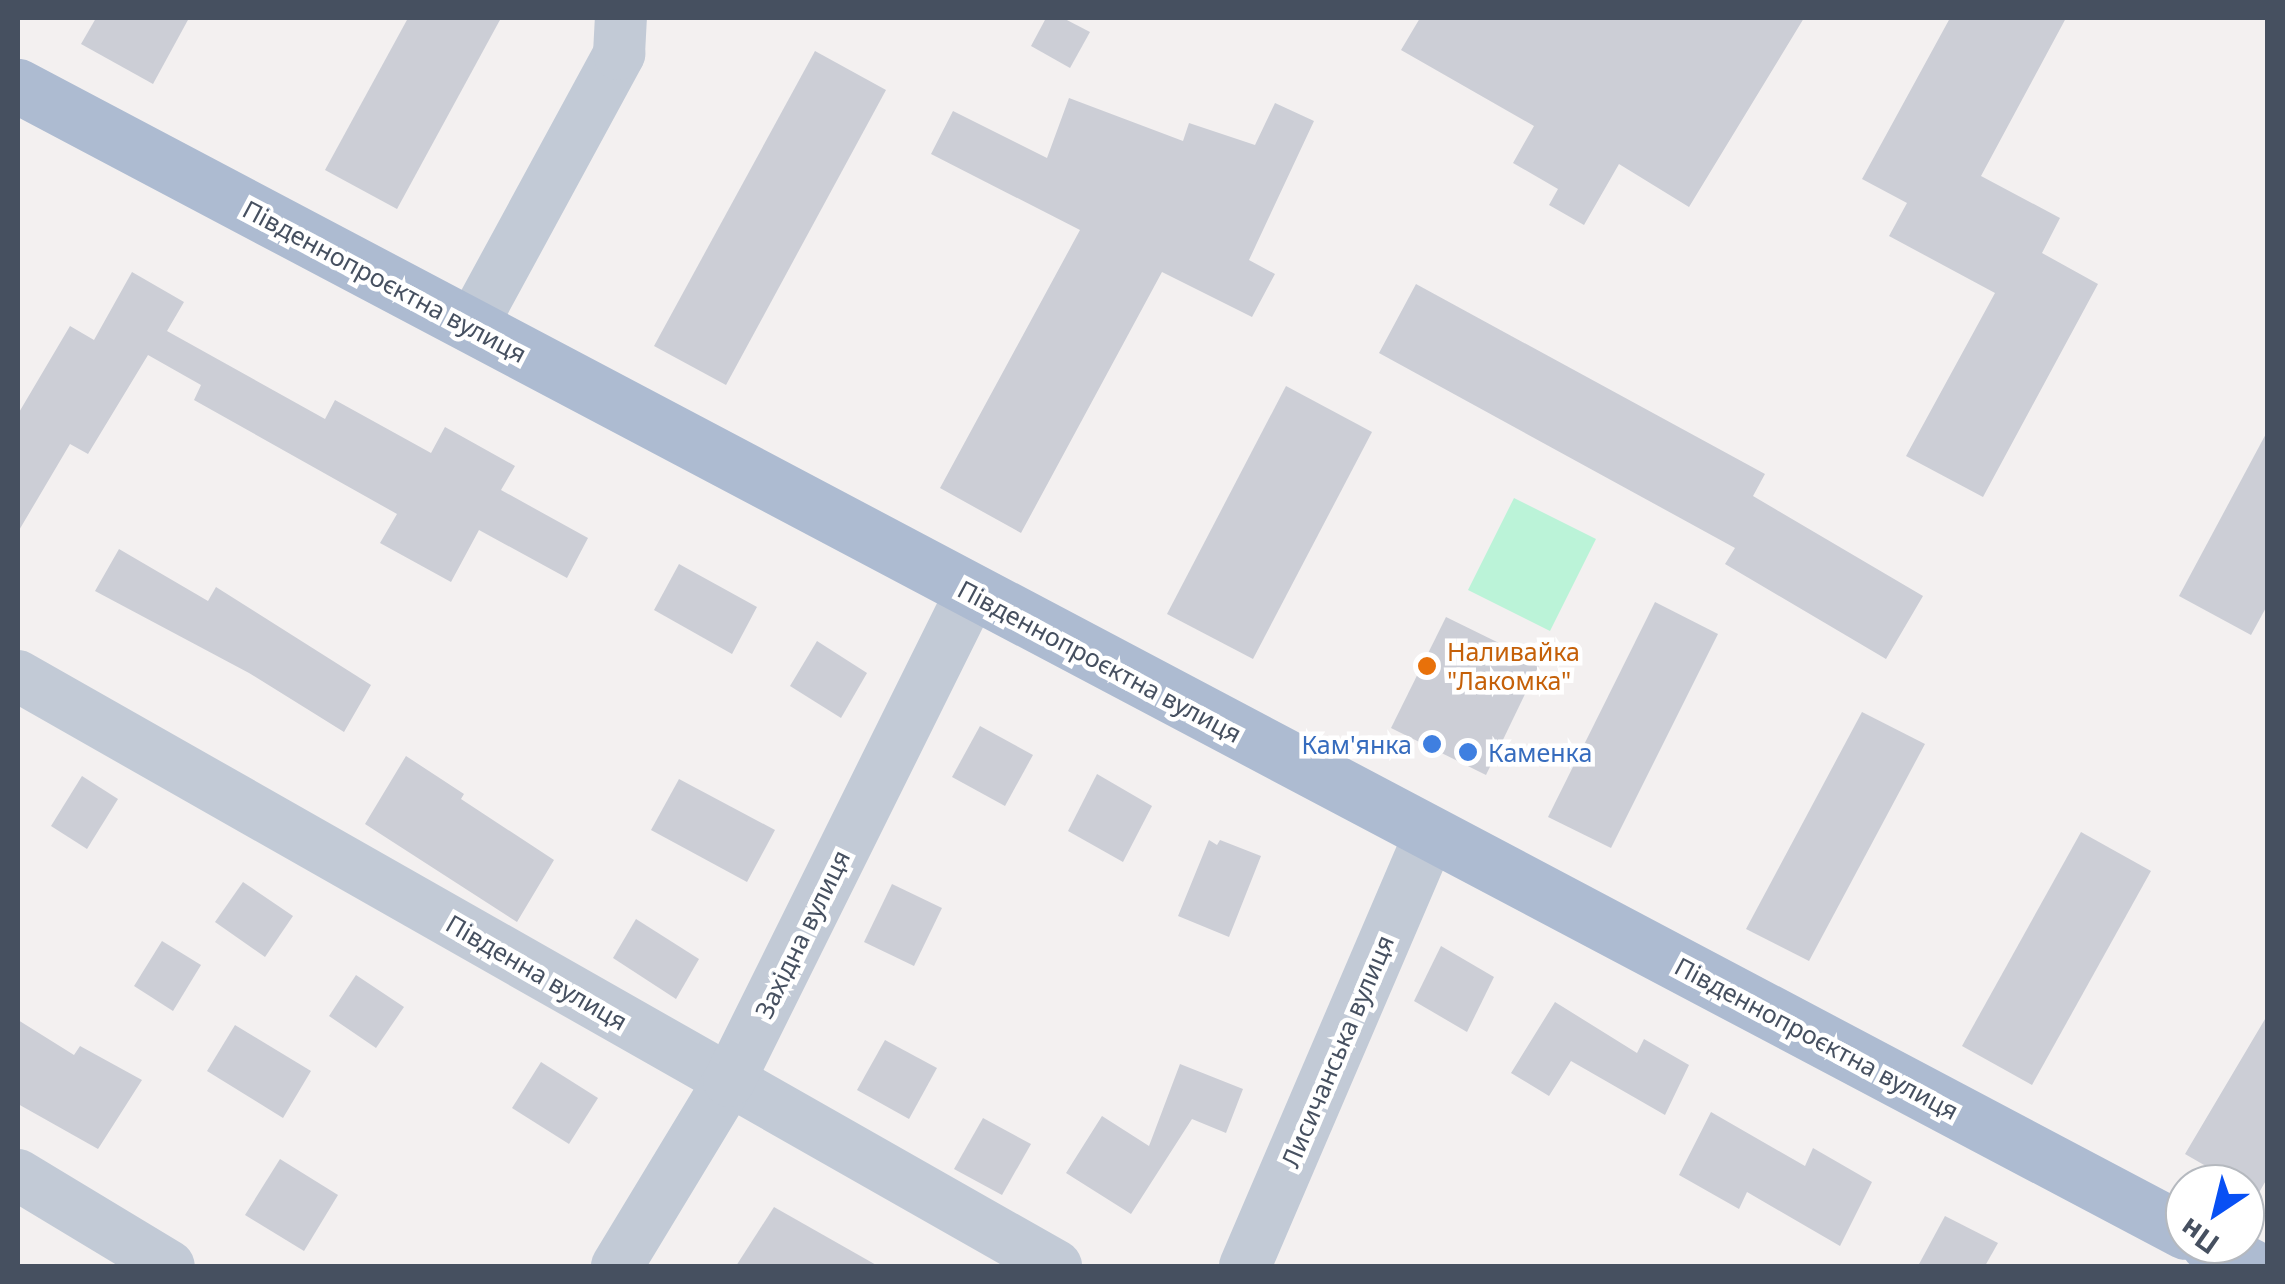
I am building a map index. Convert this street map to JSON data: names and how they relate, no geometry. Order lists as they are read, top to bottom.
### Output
{
  "streets": {
    "main road": ["Південнопроєктна вулиця"],
    "street": ["Західна вулиця", "Південна вулиця", "Лисичанська вулиця"]
  },
  "crossings": [
    ["Південнопроєктна вулиця", "Західна вулиця"],
    ["Південнопроєктна вулиця", "Лисичанська вулиця"],
    ["Західна вулиця", "Південна вулиця"]
  ],
  "places": ["Наливайка \"Лакомка\"", "Кам'янка", "Каменка"],
  "north": "bottom left"
}
